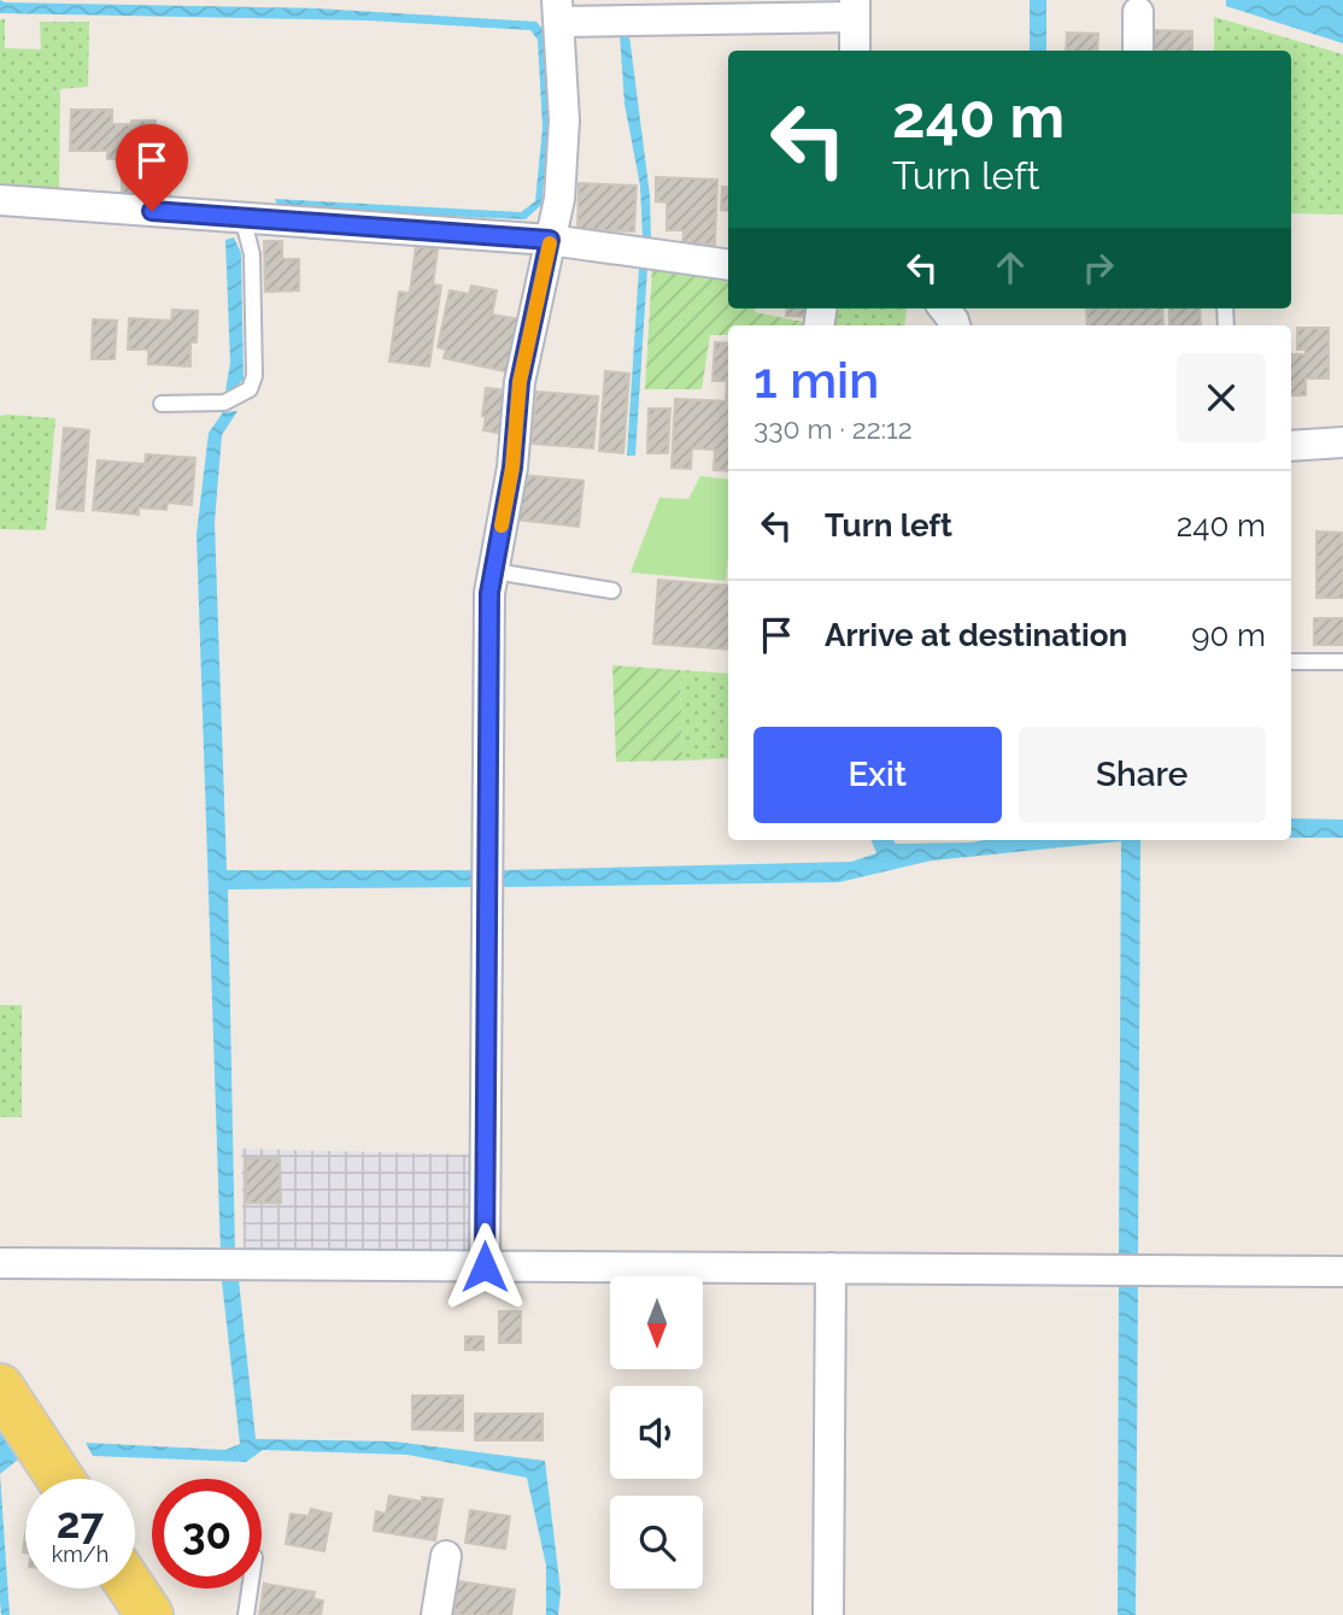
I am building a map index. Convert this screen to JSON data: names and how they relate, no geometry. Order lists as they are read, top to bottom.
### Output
{
  "north": "bottom",
  "page": {
    "turn": ["240 m", "Turn left"],
    "heading": ["1 min", "330 m · 22:12"],
    "list": [
      {
        "name": "Turn left",
        "value": "240 m"
      },
      {
        "name": "Arrive at destination",
        "value": "90 m"
      }
    ],
    "buttons": ["Exit", "Share"],
    "speed": "27 km/h",
    "limit": "30"
  }
}
